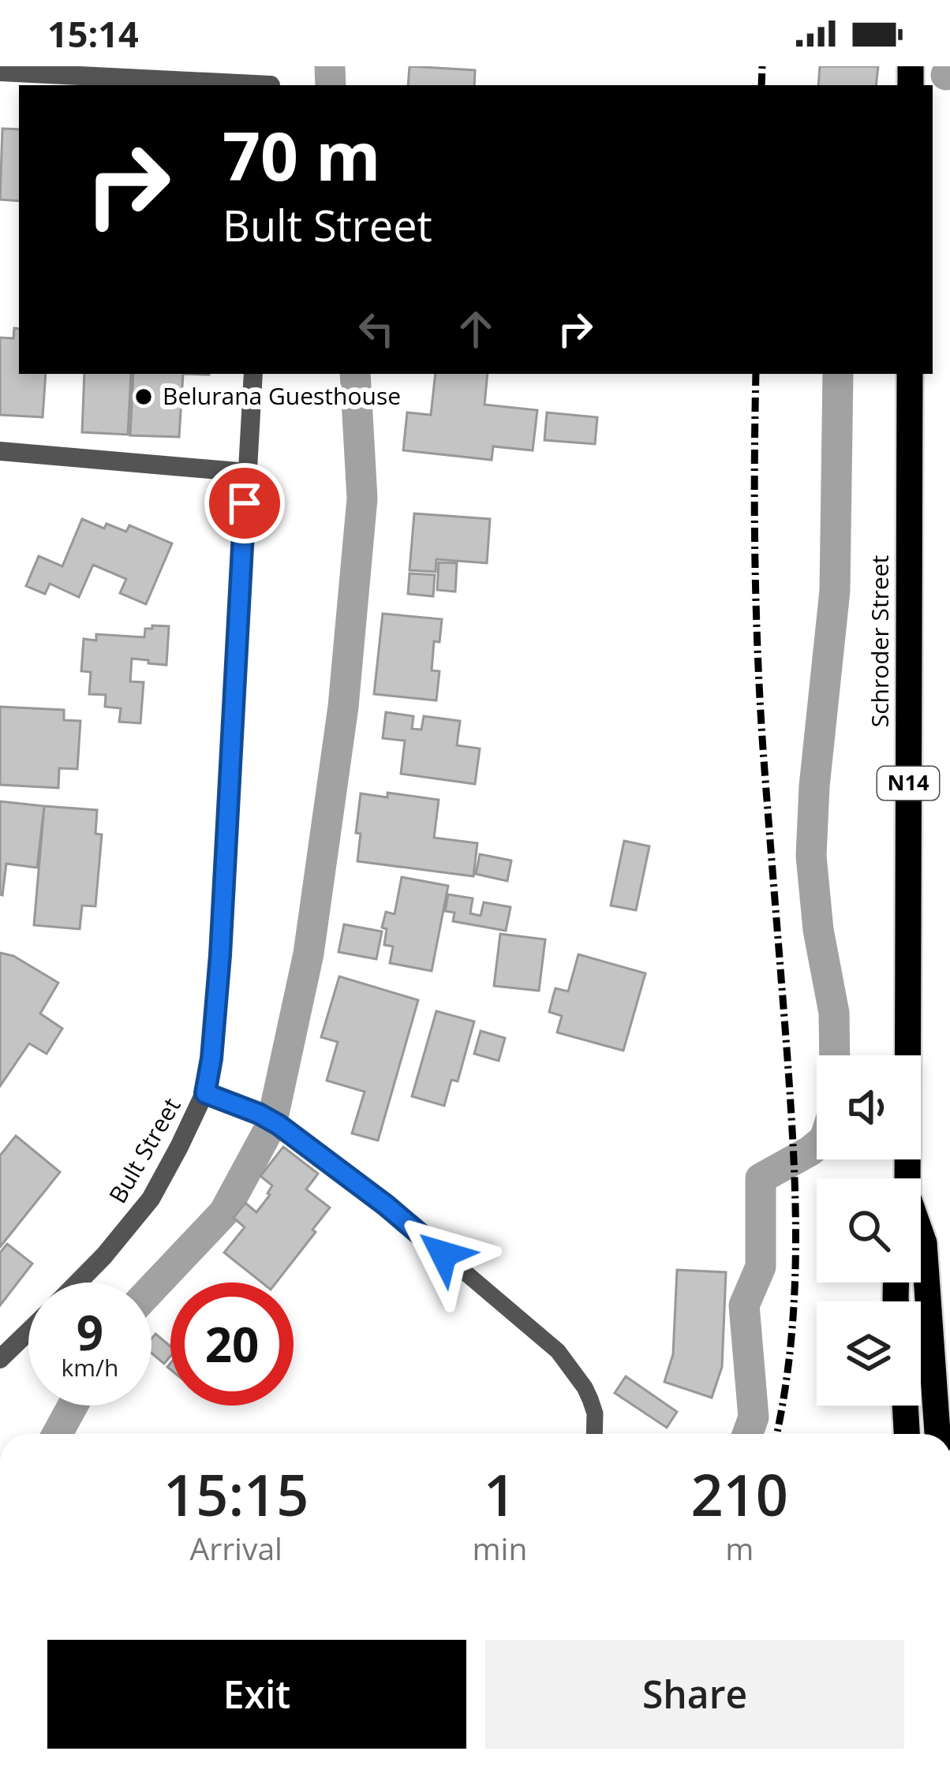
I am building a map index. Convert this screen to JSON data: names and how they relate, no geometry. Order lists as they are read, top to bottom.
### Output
{
  "streets": {
    "highway": ["Schroder Street", "N14"],
    "street": ["Bult Street"]
  },
  "places": ["Belurana Guesthouse"],
  "page": {
    "status": "15:14",
    "turn": ["70 m", "Bult Street"],
    "speed": "9 km/h",
    "limit": "20",
    "eta": [
      "15:15",
      "Arrival",
      "1",
      "min",
      "210",
      "m"
    ],
    "buttons": ["Exit", "Share"]
  }
}
